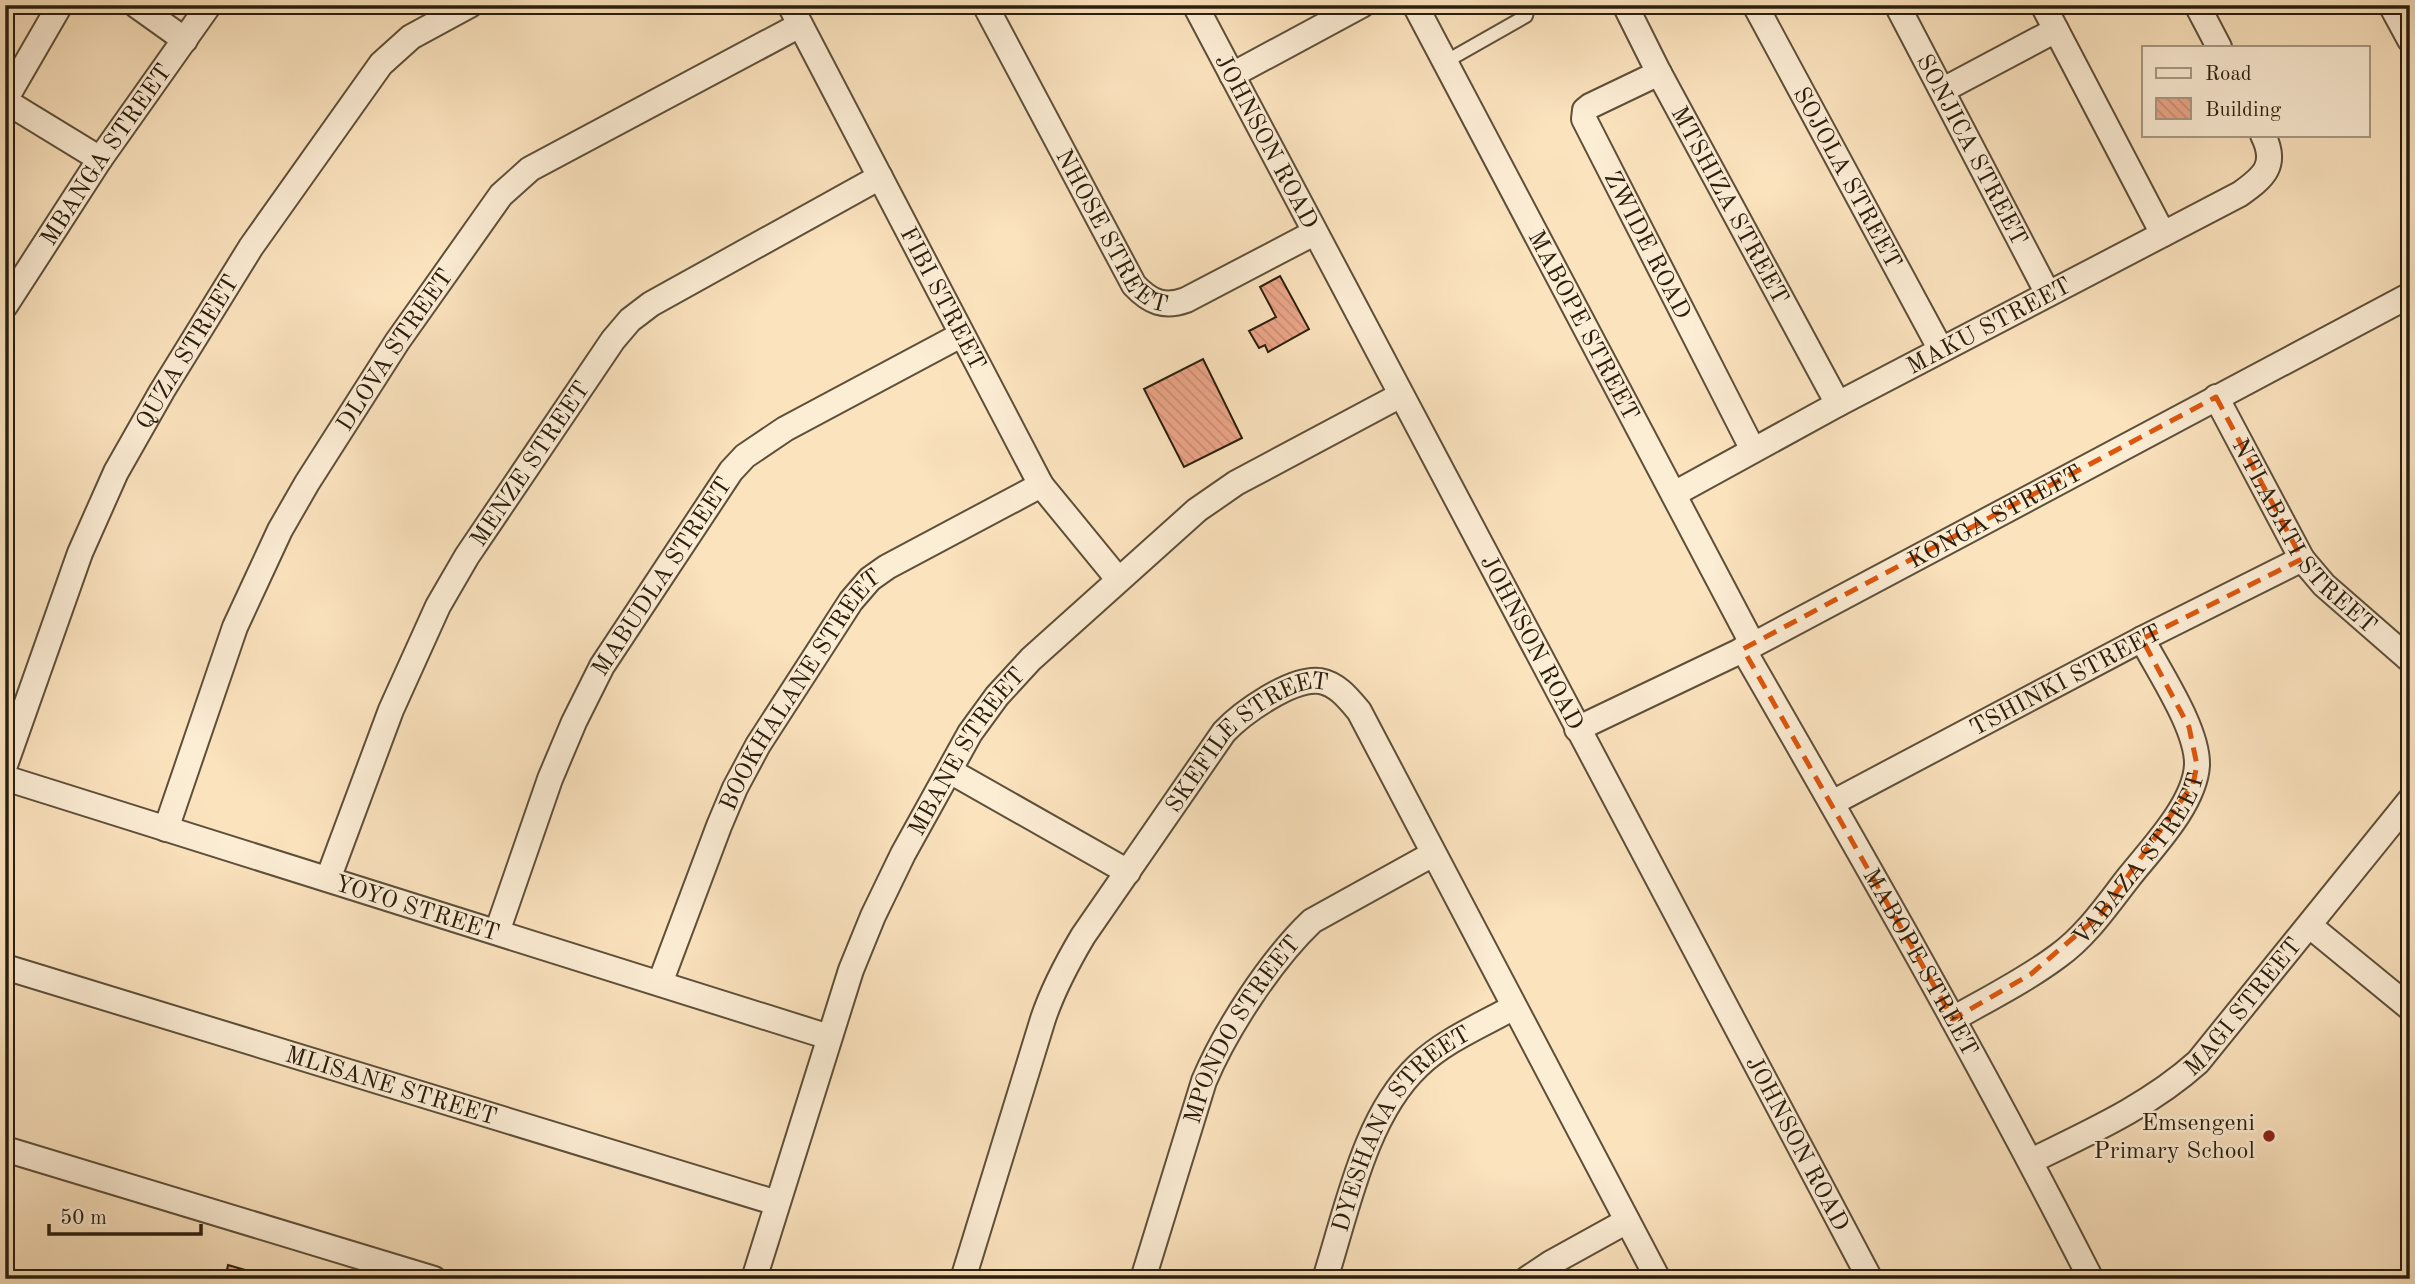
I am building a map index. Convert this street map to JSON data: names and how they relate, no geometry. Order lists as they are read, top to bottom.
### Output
{
  "streets": {
    "street": [
      "JOHNSON ROAD",
      "SONJICA STREET",
      "MBANGA STREET",
      "SOJOLA STREET",
      "MTSHIZA STREET",
      "NHOSE STREET",
      "ZWIDE ROAD",
      "FIBI STREET",
      "MABOPE STREET",
      "MAKU STREET",
      "DLOVA STREET",
      "QUZA STREET",
      "MENZE STREET",
      "KONGA STREET",
      "NTLABATI STREET",
      "MABUDLA STREET",
      "TSHINKI STREET",
      "BOOKHALANE STREET",
      "MBANE STREET",
      "SKEFILE STREET",
      "VABAZA STREET",
      "YOYO STREET",
      "MAGI STREET",
      "MPONDO STREET",
      "MLISANE STREET",
      "DYESHANA STREET"
    ]
  },
  "crossings": [
    ["JOHNSON ROAD", "NHOSE STREET"],
    ["JOHNSON ROAD", "KONGA STREET"],
    ["JOHNSON ROAD", "MBANE STREET"],
    ["SONJICA STREET", "MAKU STREET"],
    ["SOJOLA STREET", "MAKU STREET"],
    ["MTSHIZA STREET", "ZWIDE ROAD"],
    ["MTSHIZA STREET", "MAKU STREET"],
    ["ZWIDE ROAD", "MAKU STREET"],
    ["FIBI STREET", "DLOVA STREET"],
    ["FIBI STREET", "MENZE STREET"],
    ["FIBI STREET", "MABUDLA STREET"],
    ["FIBI STREET", "BOOKHALANE STREET"],
    ["FIBI STREET", "MBANE STREET"],
    ["MABOPE STREET", "MAKU STREET"],
    ["MABOPE STREET", "KONGA STREET"],
    ["MABOPE STREET", "TSHINKI STREET"],
    ["MABOPE STREET", "VABAZA STREET"],
    ["MABOPE STREET", "MAGI STREET"],
    ["DLOVA STREET", "YOYO STREET"],
    ["MENZE STREET", "YOYO STREET"],
    ["KONGA STREET", "NTLABATI STREET"],
    ["NTLABATI STREET", "TSHINKI STREET"],
    ["MABUDLA STREET", "YOYO STREET"],
    ["TSHINKI STREET", "VABAZA STREET"],
    ["BOOKHALANE STREET", "YOYO STREET"],
    ["MBANE STREET", "YOYO STREET"],
    ["MBANE STREET", "MLISANE STREET"],
    ["SKEFILE STREET", "MPONDO STREET"],
    ["SKEFILE STREET", "DYESHANA STREET"]
  ],
  "places": ["Emsengeni Primary School"],
  "legend": ["Road", "Building"],
  "scale_bar": "50 m"
}
